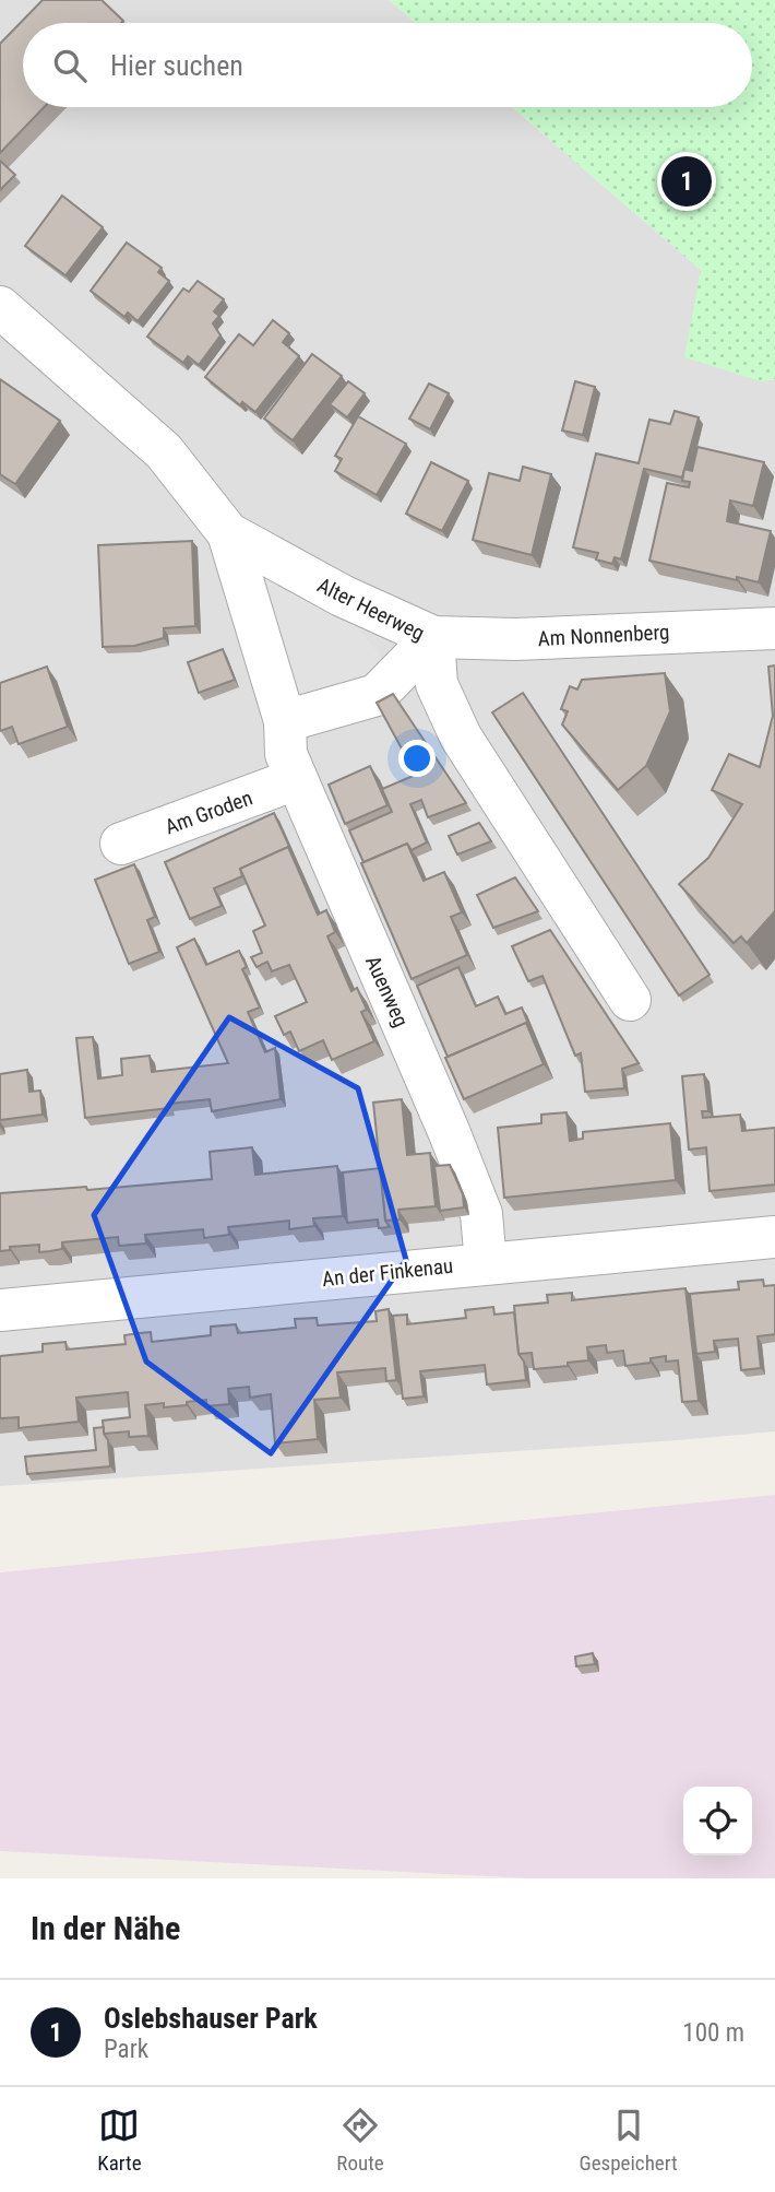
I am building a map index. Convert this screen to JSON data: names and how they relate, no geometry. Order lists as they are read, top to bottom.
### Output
{
  "streets": {
    "street": [
      "Alter Heerweg",
      "Am Nonnenberg",
      "Am Groden",
      "Auenweg",
      "An der Finkenau"
    ]
  },
  "crossings": [
    ["Alter Heerweg", "Am Nonnenberg"],
    ["Alter Heerweg", "Auenweg"],
    ["Am Groden", "Auenweg"],
    ["Auenweg", "An der Finkenau"]
  ],
  "page": {
    "search": "Hier suchen",
    "pins": "1",
    "heading": "In der Nähe",
    "list": [
      {
        "mark": "1",
        "name": "Oslebshauser Park",
        "note": "Park",
        "value": "100 m"
      }
    ],
    "nav": ["Karte", "Route", "Gespeichert"]
  }
}
